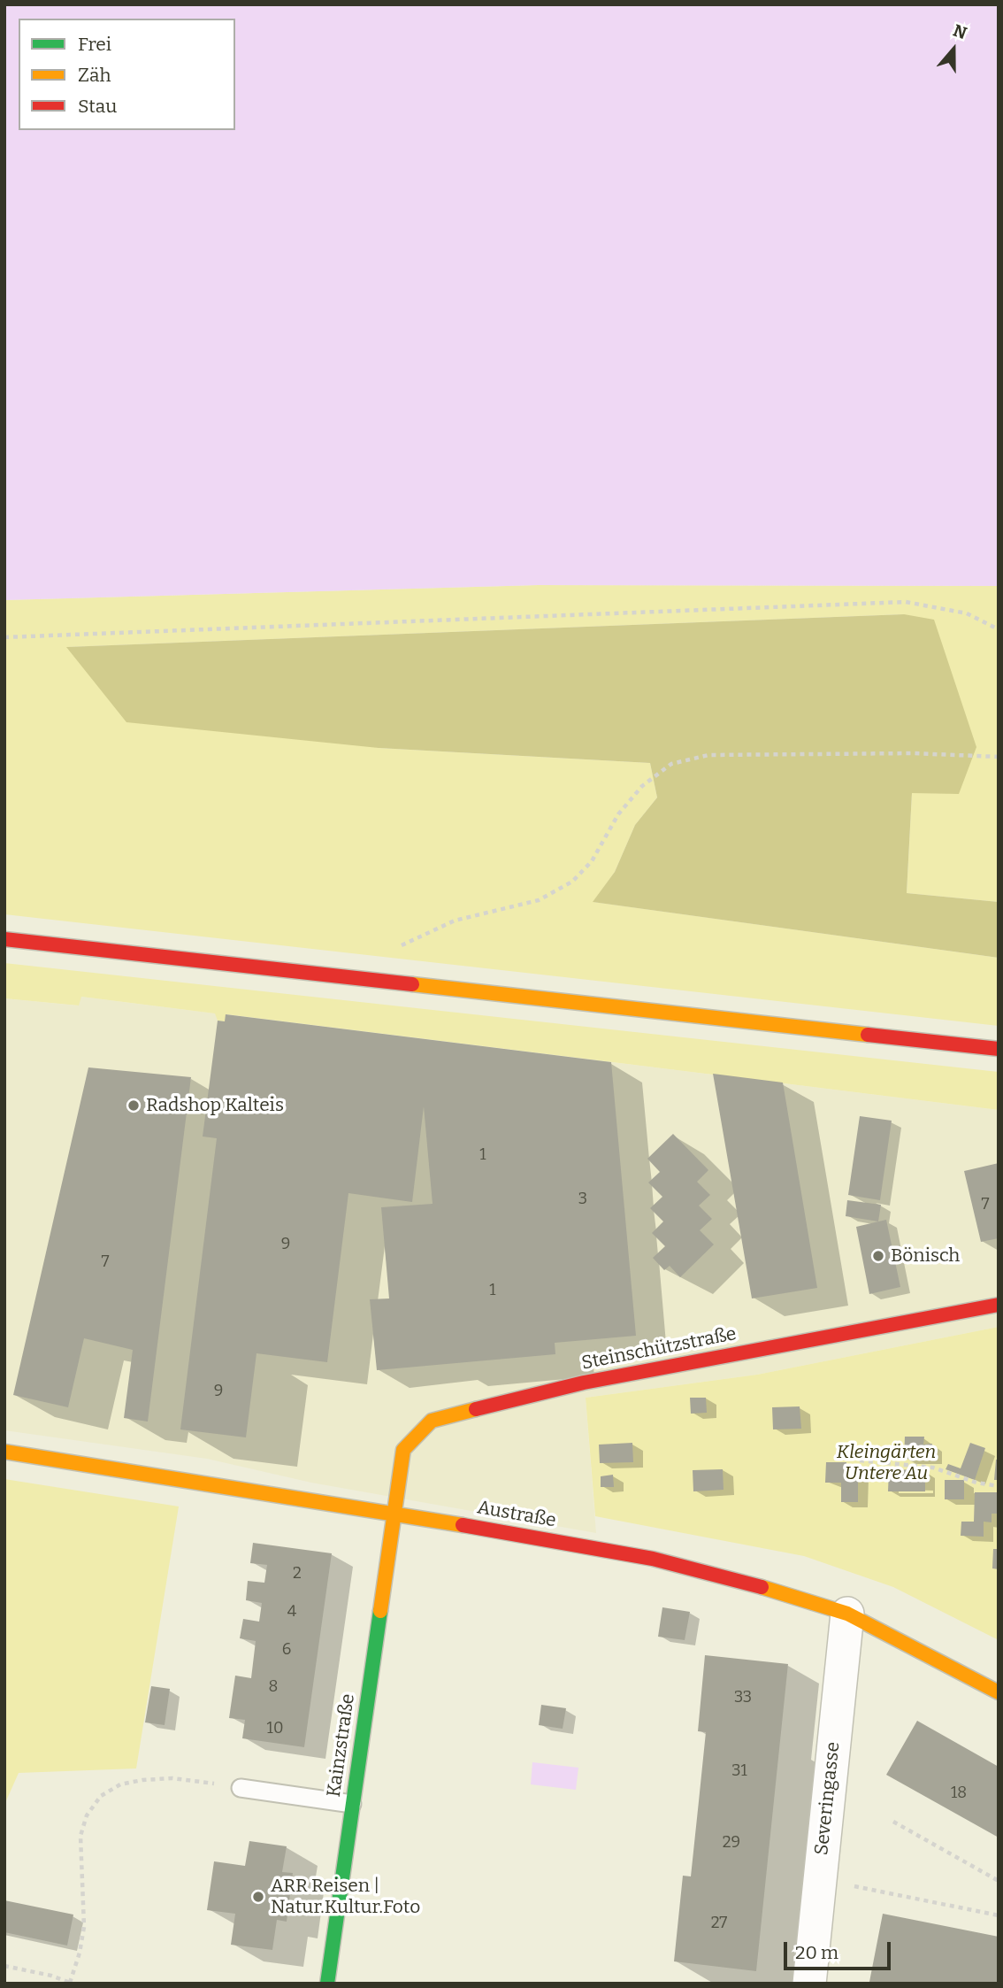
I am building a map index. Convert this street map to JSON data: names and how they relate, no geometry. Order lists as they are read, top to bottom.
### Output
{
  "streets": {
    "main road": ["Steinschützstraße", "Austraße", "Kainzstraße"],
    "street": ["Severingasse"]
  },
  "crossings": [
    ["Steinschützstraße", "Austraße"],
    ["Steinschützstraße", "Kainzstraße"],
    ["Austraße", "Kainzstraße"],
    ["Austraße", "Severingasse"]
  ],
  "parks": ["Kleingärten Untere Au"],
  "places": ["Radshop Kalteis", "Bönisch", "ARR Reisen | Natur.Kultur.Foto"],
  "house_numbers": [
    "1",
    "3",
    "7",
    "9",
    "7",
    "1",
    "9",
    "2",
    "4",
    "6",
    "8",
    "33",
    "10",
    "31",
    "18",
    "29",
    "27"
  ],
  "legend": ["Frei", "Zäh", "Stau"],
  "scale_bar": "20 m",
  "north": "top"
}
